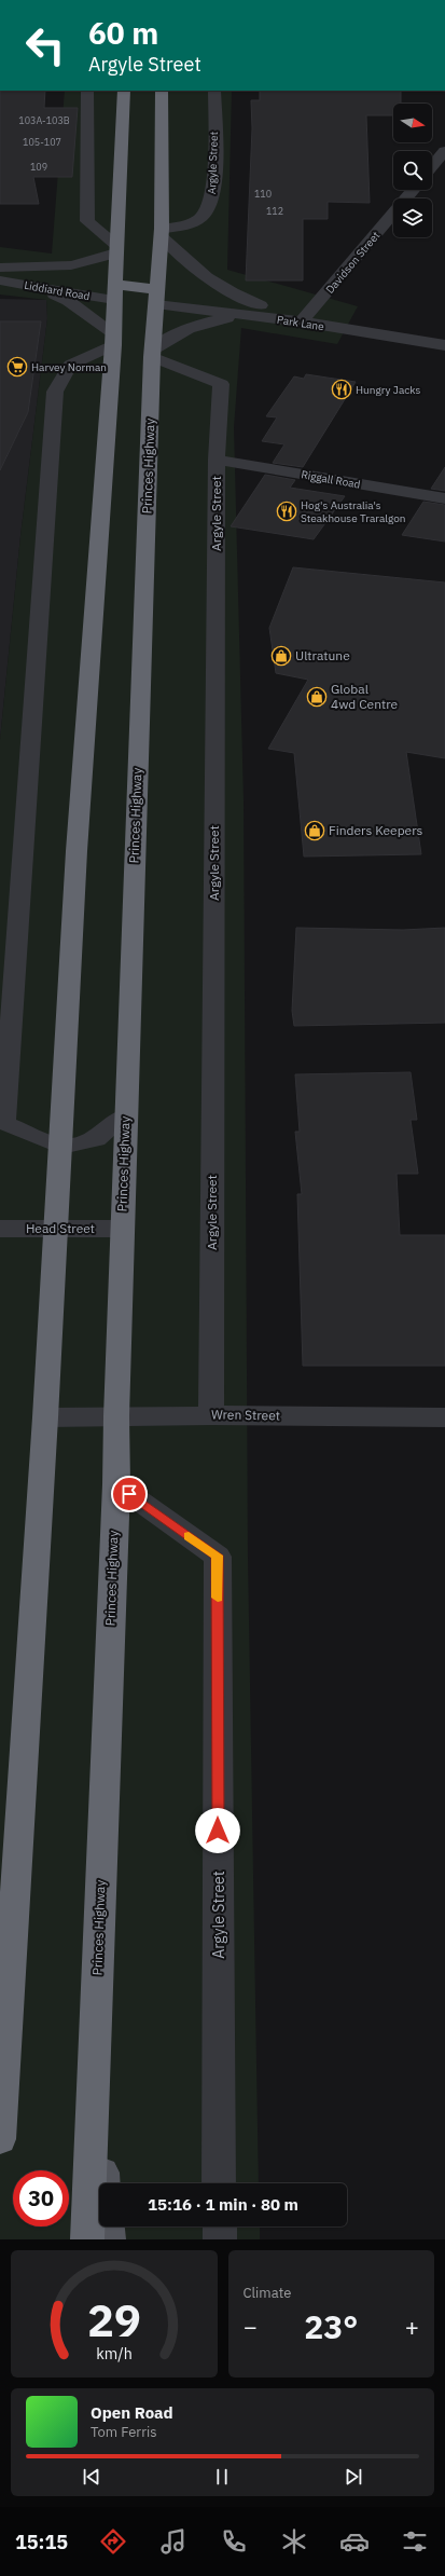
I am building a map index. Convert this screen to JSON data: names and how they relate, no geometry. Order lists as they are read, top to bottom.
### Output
{
  "streets": {
    "highway": ["Princes Highway"],
    "street": [
      "Argyle Street",
      "Davidson Street",
      "Liddiard Road",
      "Park Lane",
      "Riggall Road",
      "Head Street",
      "Wren Street"
    ]
  },
  "crossings": [
    ["Argyle Street", "Princes Highway"],
    ["Argyle Street", "Riggall Road"],
    ["Argyle Street", "Wren Street"],
    ["Davidson Street", "Park Lane"],
    ["Park Lane", "Princes Highway"],
    ["Princes Highway", "Head Street"],
    ["Princes Highway", "Wren Street"]
  ],
  "places": {
    "supermarket": ["Harvey Norman"],
    "restaurant": ["Hungry Jacks", "Hog's Australia's Steakhouse Traralgon"],
    "shop": ["Ultratune", "Global 4wd Centre", "Finders Keepers"]
  },
  "house_numbers": [
    "103A-103B",
    "105-107",
    "109",
    "110",
    "112"
  ],
  "north": "right",
  "page": {
    "turn": ["60 m", "Argyle Street"],
    "limit": "30",
    "trip": "15:16 · 1 min · 80 m",
    "tile": "Climate",
    "heat": ["−", "23°", "+"],
    "song": ["Open Road", "Tom Ferris"],
    "tabs": "15:15",
    "gauge": ["29", "km/h"]
  }
}
